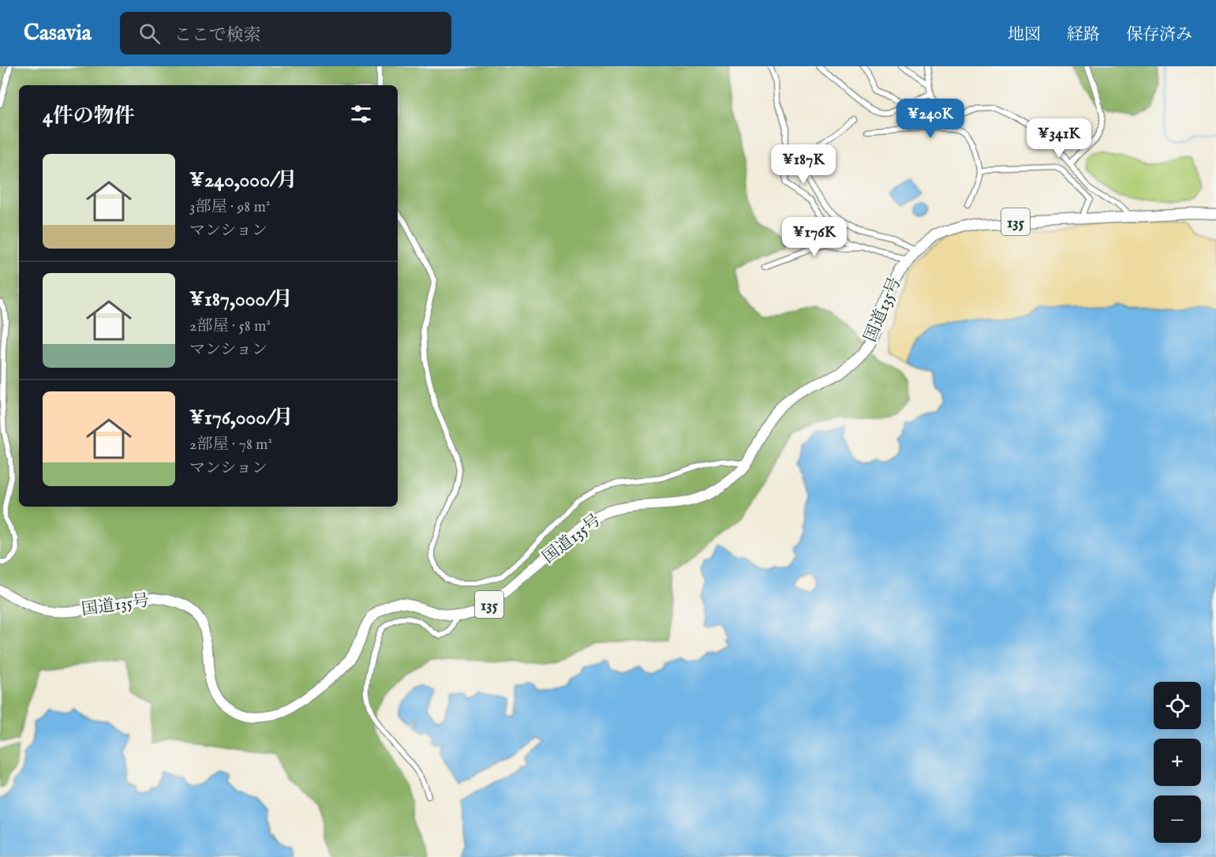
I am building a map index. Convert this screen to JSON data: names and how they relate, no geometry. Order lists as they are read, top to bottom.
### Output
{
  "streets": {
    "highway": ["135", "国道135号"]
  },
  "page": {
    "header": "Casavia",
    "search": "ここで検索",
    "nav": ["地図", "経路", "保存済み"],
    "heading": "4件の物件",
    "price": [
      "¥240K",
      "¥341K",
      "¥187K",
      "¥176K"
    ],
    "list": [
      {
        "name": "¥240,000/月",
        "note": "3部屋 · 98 m² · マンション"
      },
      {
        "name": "¥187,000/月",
        "note": "2部屋 · 58 m² · マンション"
      },
      {
        "name": "¥176,000/月",
        "note": "2部屋 · 78 m² · マンション"
      }
    ],
    "map_buttons": ["+", "−"]
  }
}
